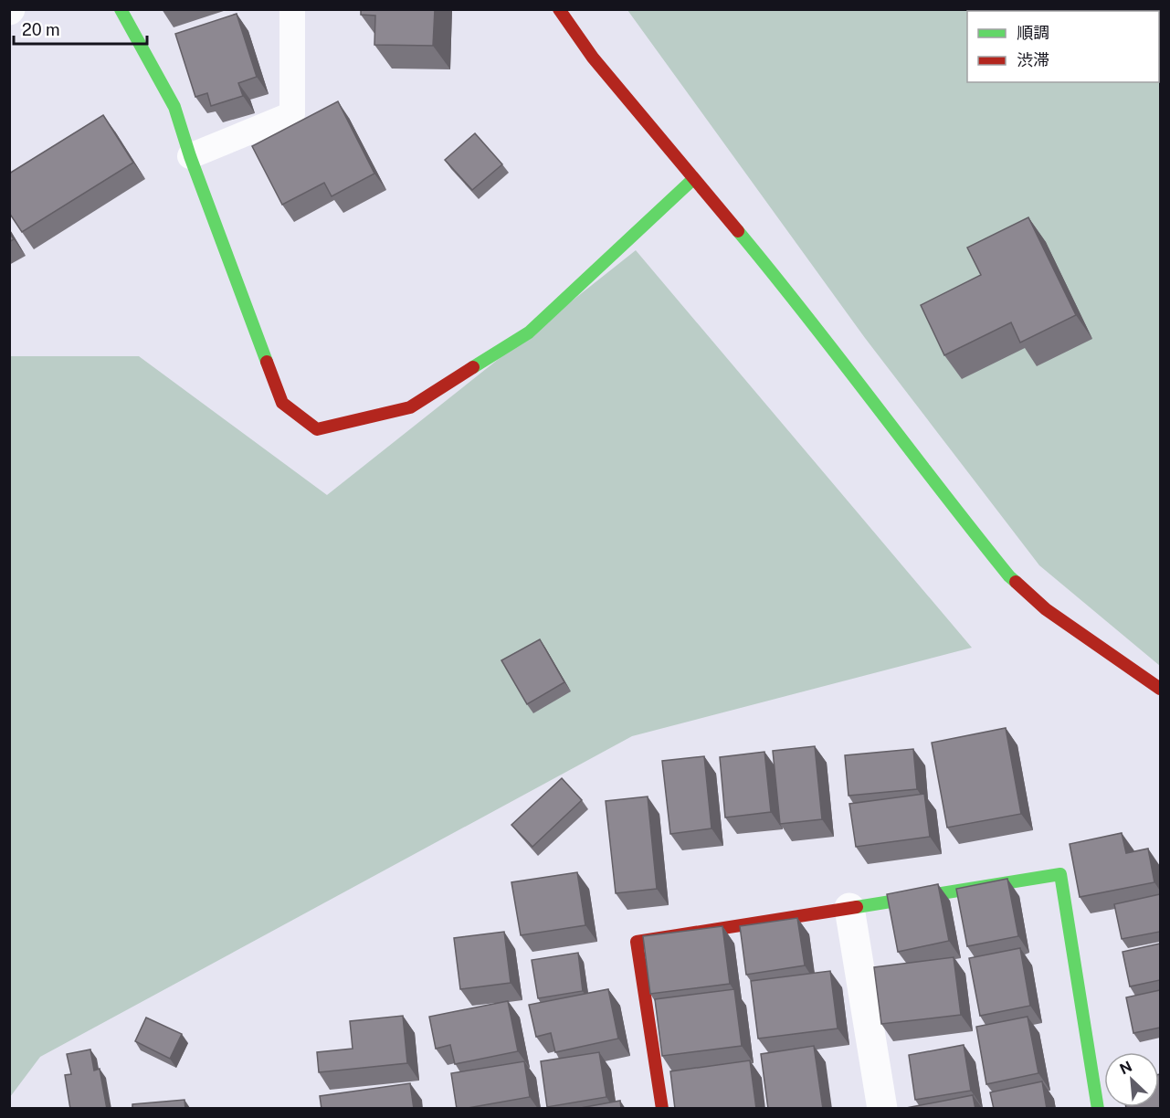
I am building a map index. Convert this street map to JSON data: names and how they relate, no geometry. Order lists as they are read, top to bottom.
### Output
{
  "legend": ["順調", "渋滞"],
  "scale_bar": "20 m",
  "north": "top left"
}
